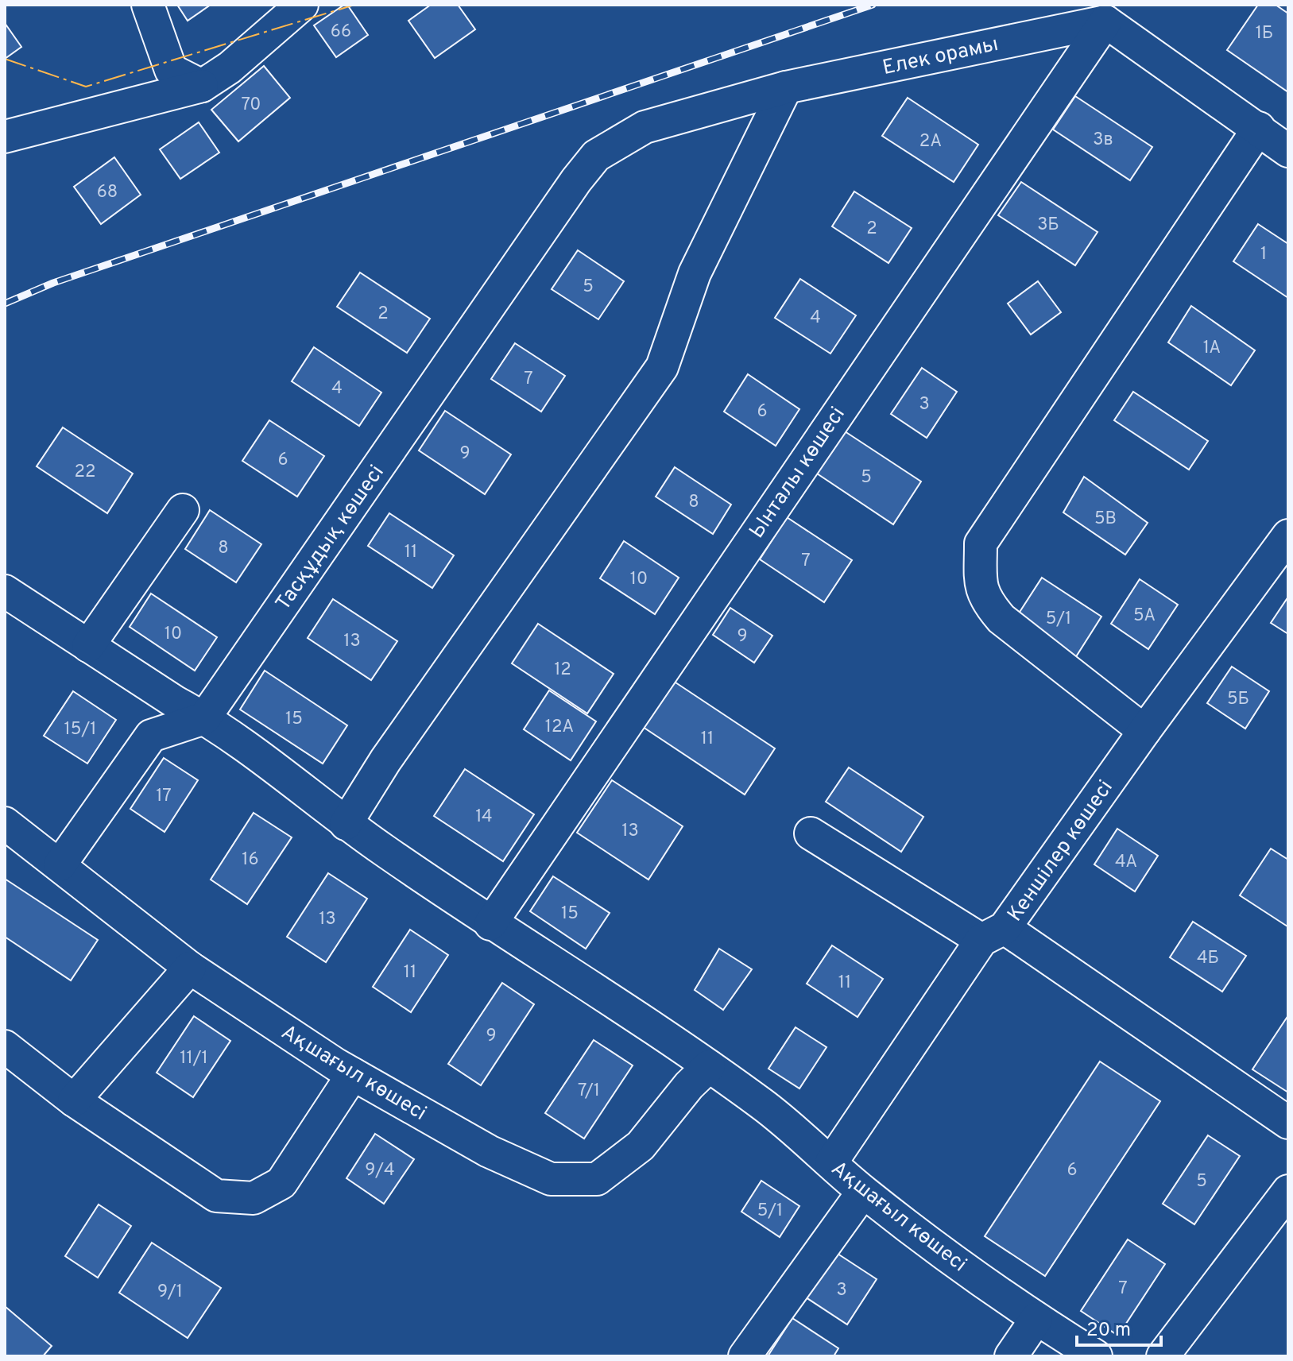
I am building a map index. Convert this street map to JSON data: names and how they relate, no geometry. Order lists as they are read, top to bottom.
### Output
{
  "streets": {
    "street": [
      "Елек орамы",
      "Ынталы көшесі",
      "Тасқұдық көшесі",
      "Кеншілер көшесі",
      "Ақшағыл көшесі"
    ]
  },
  "crossings": [
    ["Елек орамы", "Ынталы көшесі"],
    ["Елек орамы", "Тасқұдық көшесі"],
    ["Ынталы көшесі", "Ақшағыл көшесі"],
    ["Тасқұдық көшесі", "Ақшағыл көшесі"],
    ["Кеншілер көшесі", "Ақшағыл көшесі"]
  ],
  "house_numbers": [
    "66",
    "1Б",
    "70",
    "3в",
    "2А",
    "68",
    "3Б",
    "2",
    "1",
    "5",
    "2",
    "4",
    "1А",
    "7",
    "4",
    "3",
    "6",
    "9",
    "6",
    "22",
    "5",
    "8",
    "5В",
    "8",
    "11",
    "7",
    "10",
    "5А",
    "5/1",
    "10",
    "9",
    "13",
    "12",
    "5Б",
    "15",
    "12А",
    "15/1",
    "11",
    "17",
    "14",
    "13",
    "16",
    "4А",
    "15",
    "13",
    "4Б",
    "11",
    "11",
    "9",
    "11/1",
    "7/1",
    "9/4",
    "6",
    "5",
    "5/1",
    "7",
    "3",
    "9/1"
  ],
  "scale_bar": "20 m"
}
